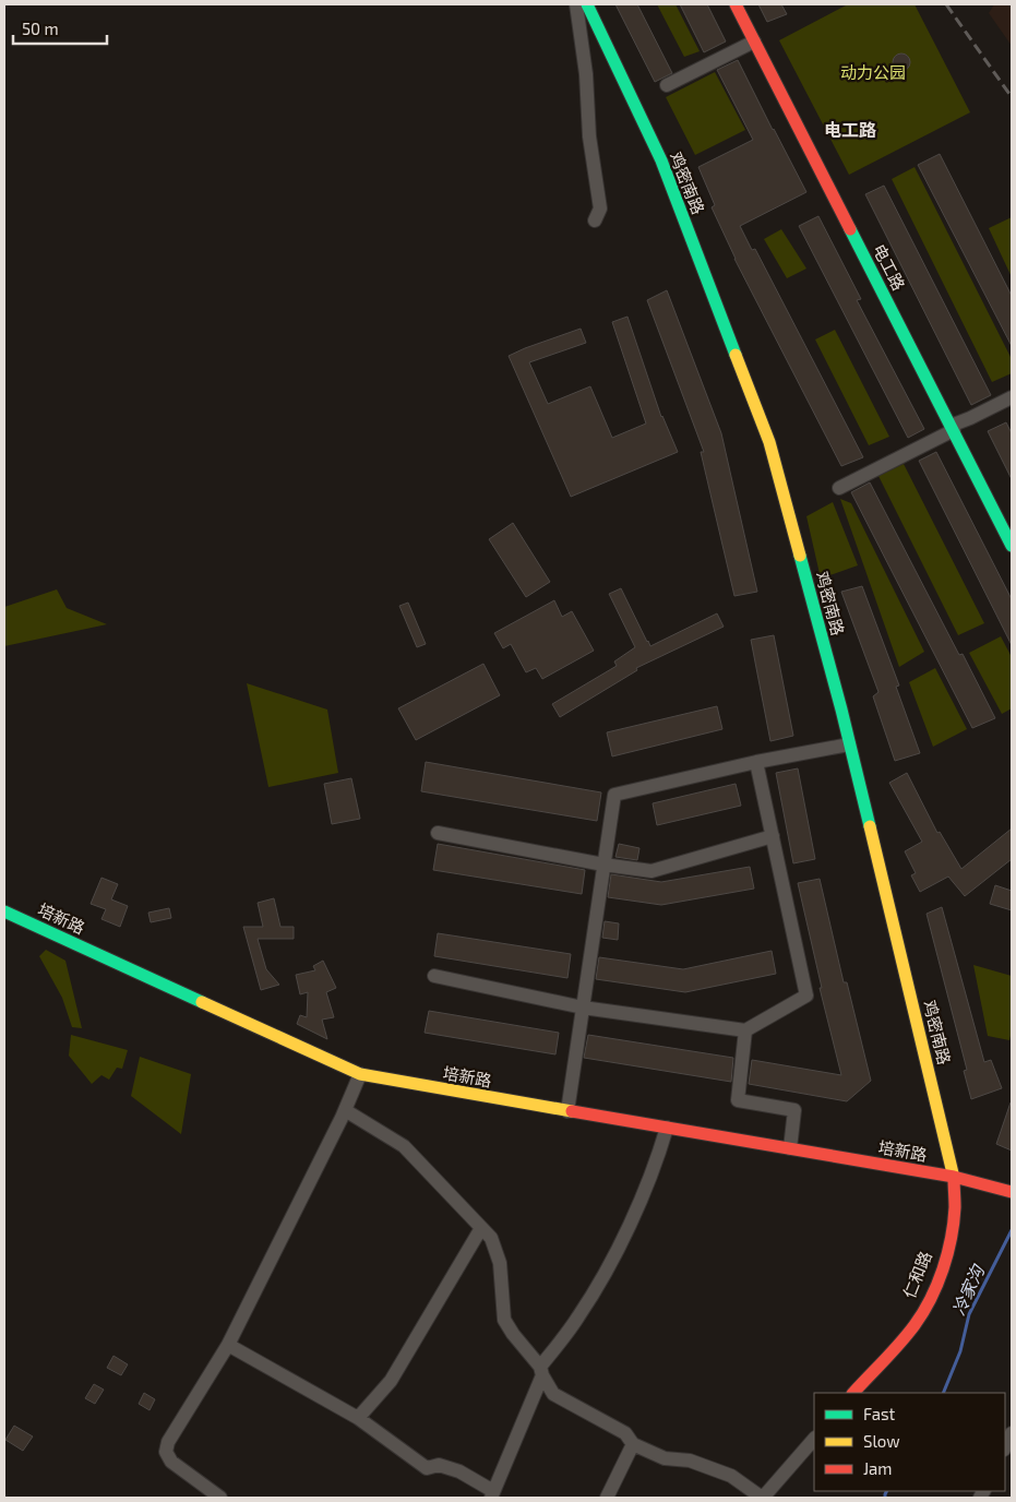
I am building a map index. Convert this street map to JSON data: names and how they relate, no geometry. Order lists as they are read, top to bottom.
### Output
{
  "streets": {
    "main road": [
      "鸡密南路",
      "电工路",
      "培新路",
      "仁和路"
    ]
  },
  "crossings": [
    ["鸡密南路", "培新路"],
    ["鸡密南路", "仁和路"],
    ["培新路", "仁和路"]
  ],
  "districts": ["电工路"],
  "water": ["冷家沟"],
  "parks": ["动力公园"],
  "legend": ["Fast", "Slow", "Jam"],
  "scale_bar": "50 m"
}
